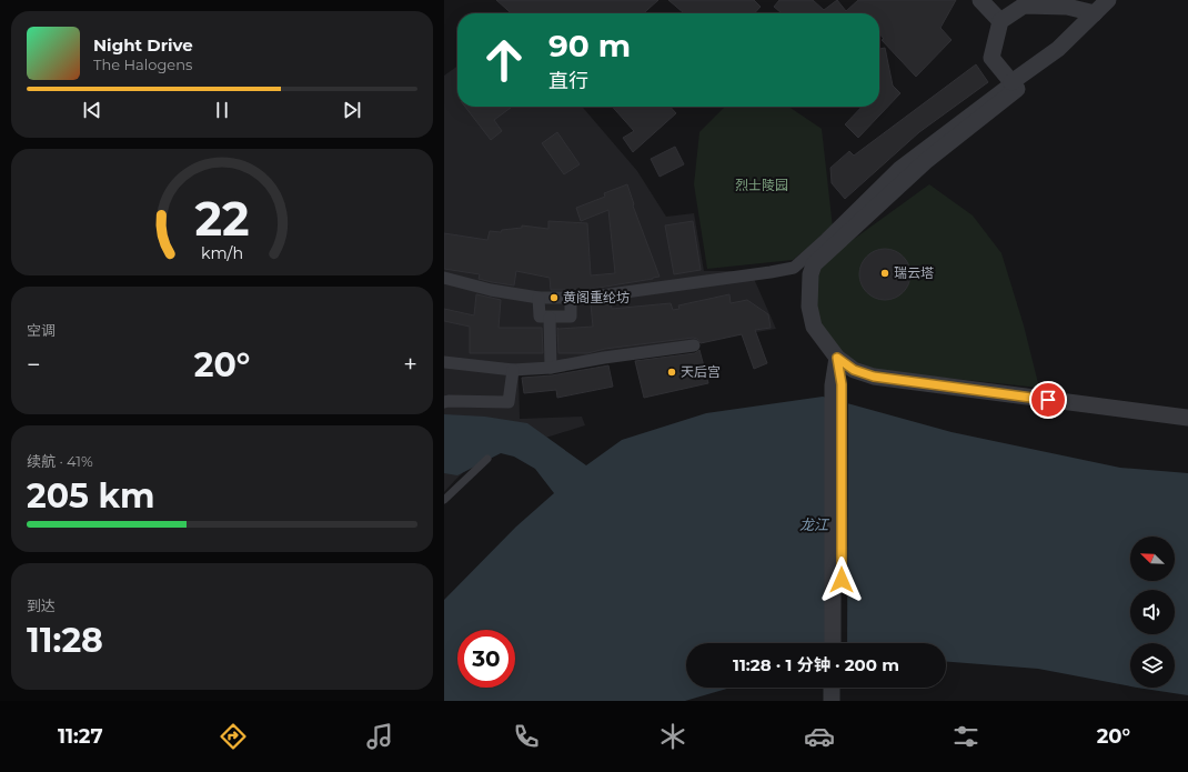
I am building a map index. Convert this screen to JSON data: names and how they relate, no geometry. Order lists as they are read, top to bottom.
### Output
{
  "water": ["龙江"],
  "parks": ["烈士陵园"],
  "places": ["瑞云塔", "黄阁重纶坊", "天后宫"],
  "north": "top left",
  "page": {
    "turn": ["90 m", "直行"],
    "song": ["Night Drive", "The Halogens"],
    "tile": [
      "空调",
      ["续航 · 41%", "205 km"],
      ["到达", "11:28"]
    ],
    "heat": ["−", "20°", "+"],
    "limit": "30",
    "trip": "11:28 · 1 分钟 · 200 m",
    "tabs": ["11:27", "20°"],
    "gauge": ["22", "km/h"]
  }
}
